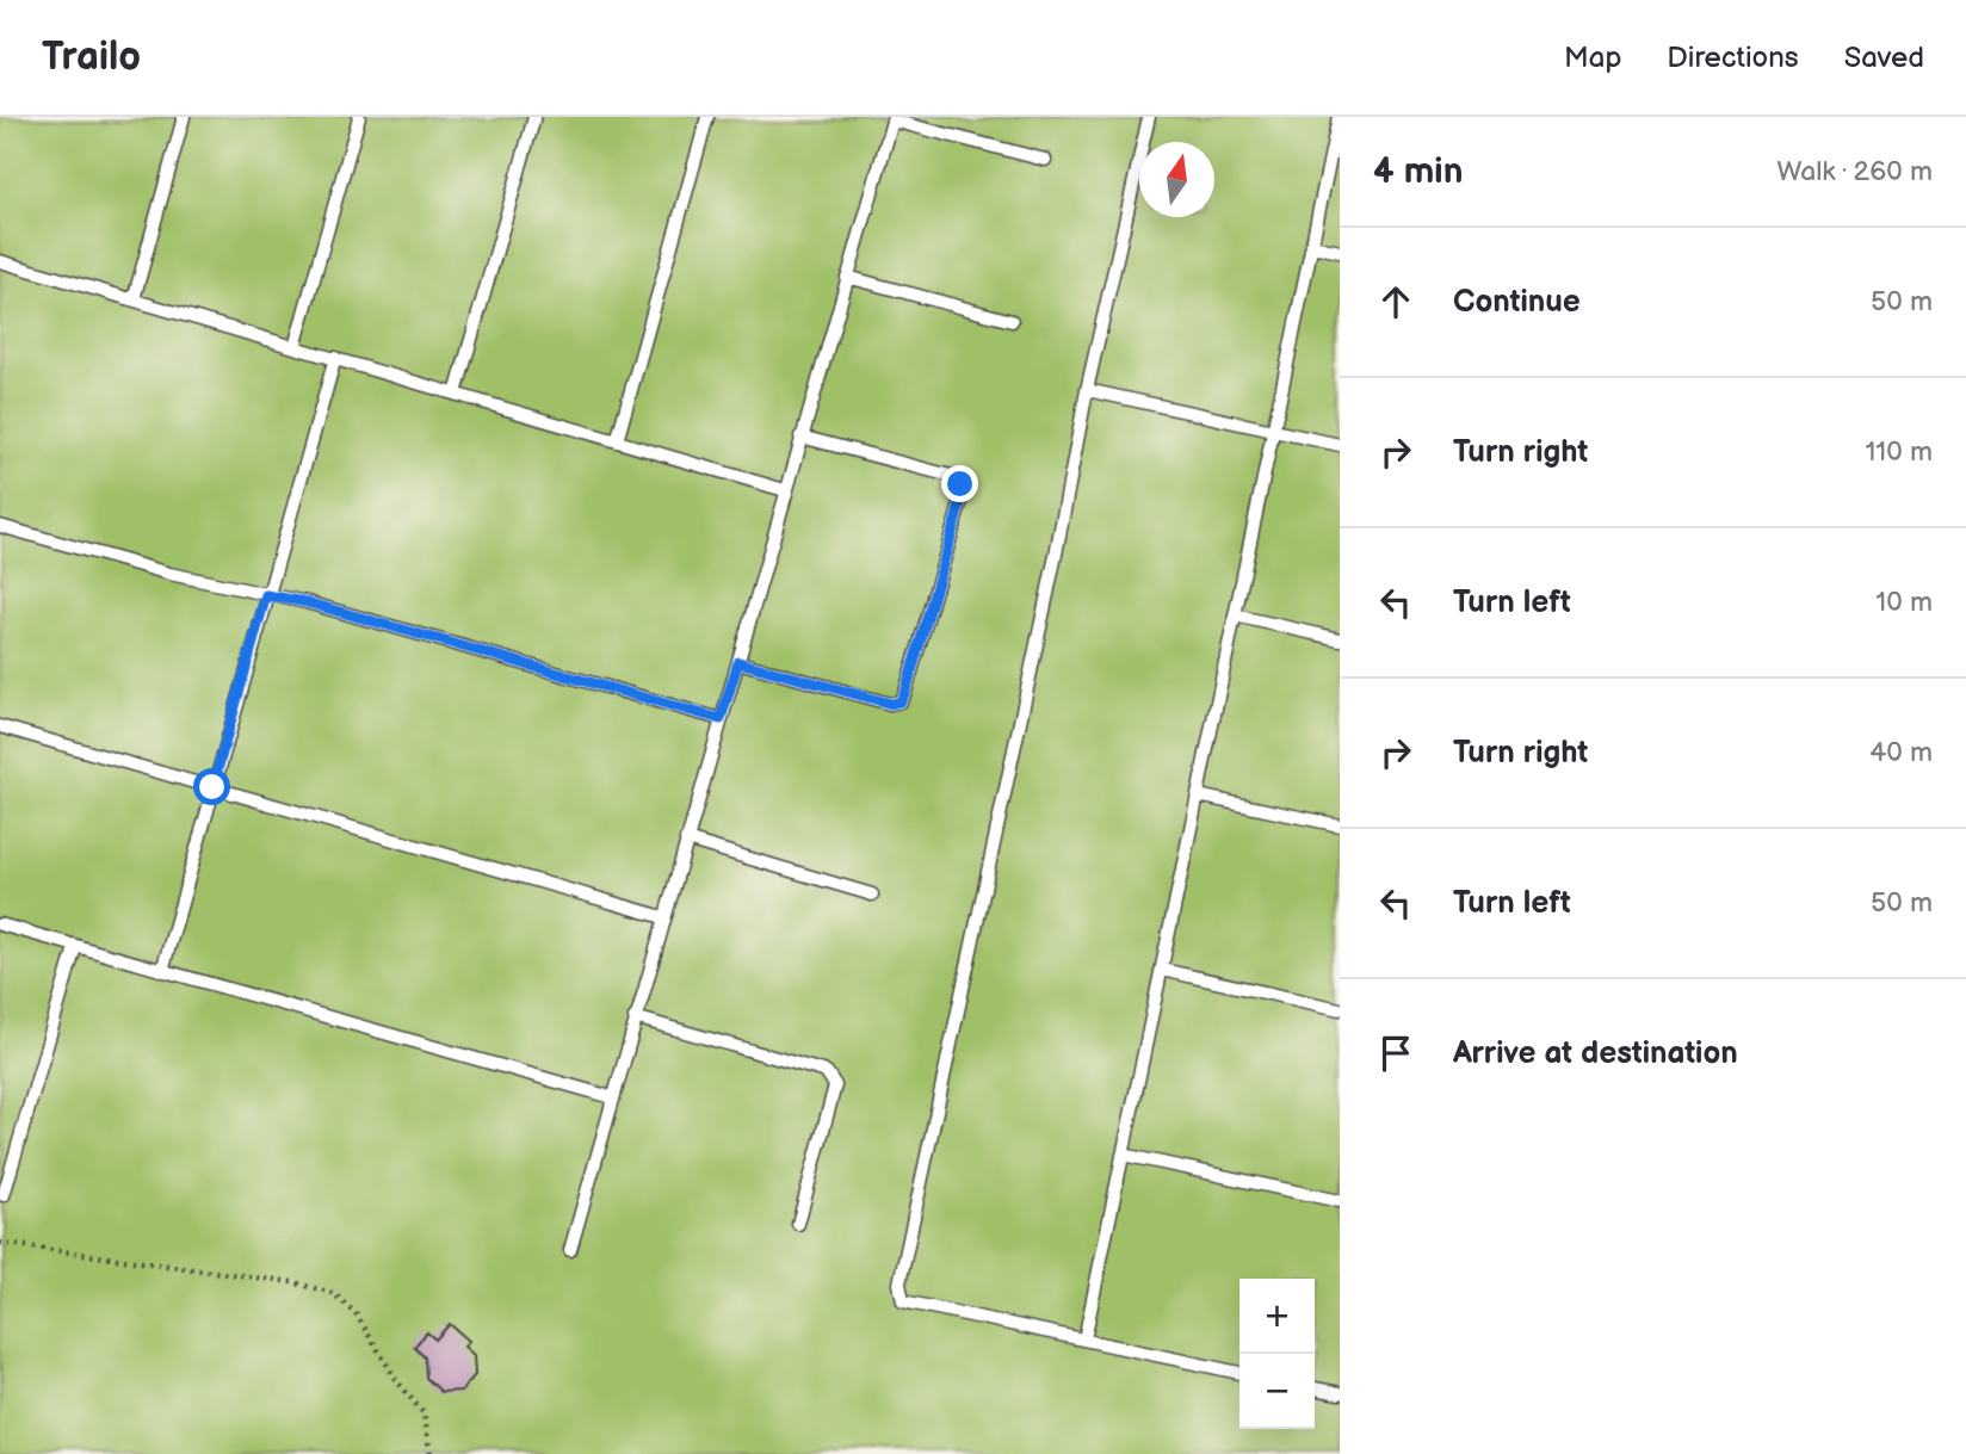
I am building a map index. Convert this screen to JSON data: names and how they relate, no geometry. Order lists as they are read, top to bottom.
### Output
{
  "north": "top",
  "page": {
    "header": "Trailo",
    "nav": ["Map", "Directions", "Saved"],
    "heading": ["4 min", "Walk · 260 m"],
    "list": [
      ["Continue", "50 m"],
      ["Turn right", "110 m"],
      ["Turn left", "10 m"],
      ["Turn right", "40 m"],
      ["Turn left", "50 m"],
      "Arrive at destination"
    ],
    "map_buttons": ["+", "−"]
  }
}
